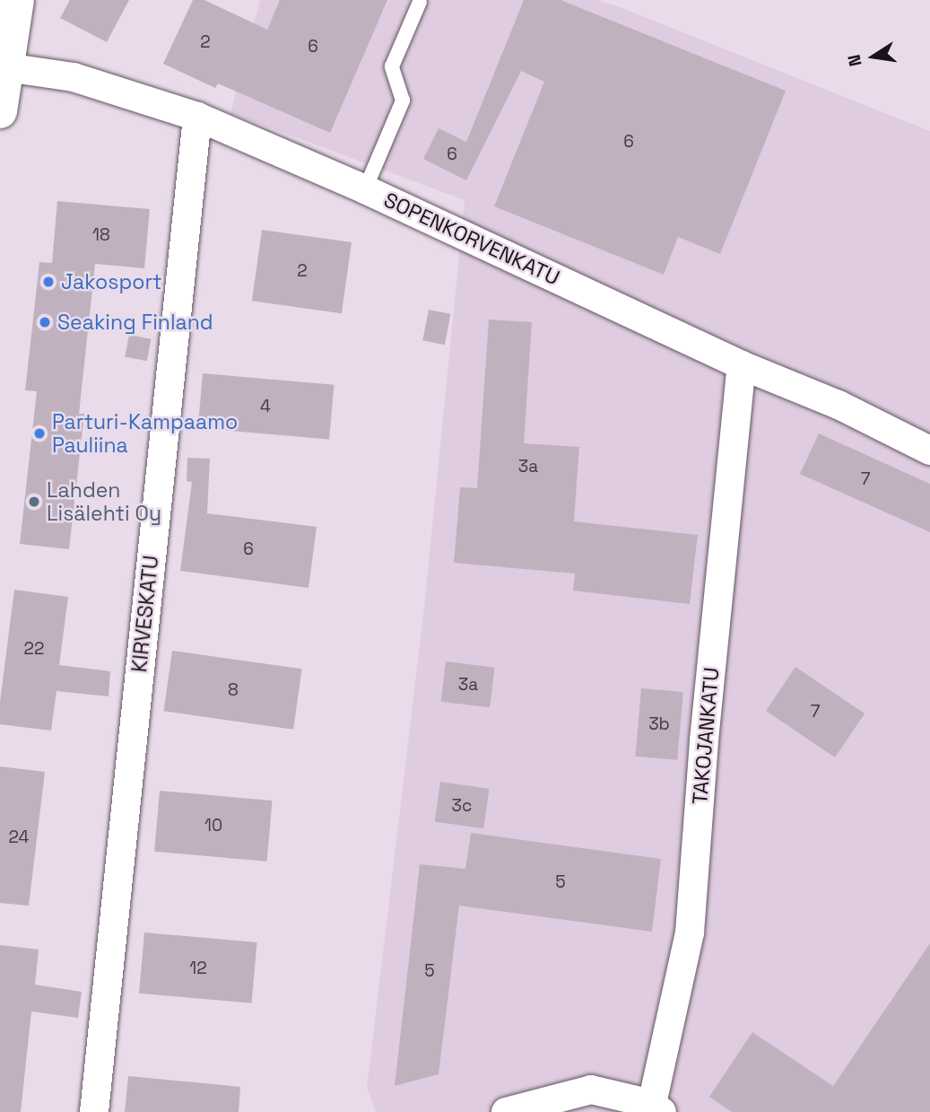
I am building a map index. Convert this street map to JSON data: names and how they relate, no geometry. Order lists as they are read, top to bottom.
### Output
{
  "streets": {
    "street": ["SOPENKORVENKATU", "KIRVESKATU", "TAKOJANKATU"]
  },
  "crossings": [
    ["SOPENKORVENKATU", "KIRVESKATU"],
    ["SOPENKORVENKATU", "TAKOJANKATU"]
  ],
  "places": [
    "Jakosport",
    "Seaking Finland",
    "Parturi-Kampaamo Pauliina",
    "Lahden Lisälehti Oy"
  ],
  "house_numbers": [
    "2",
    "6",
    "6",
    "6",
    "18",
    "2",
    "4",
    "3a",
    "7",
    "6",
    "22",
    "3a",
    "8",
    "7",
    "3b",
    "3c",
    "10",
    "24",
    "5",
    "12",
    "5"
  ],
  "north": "left"
}
